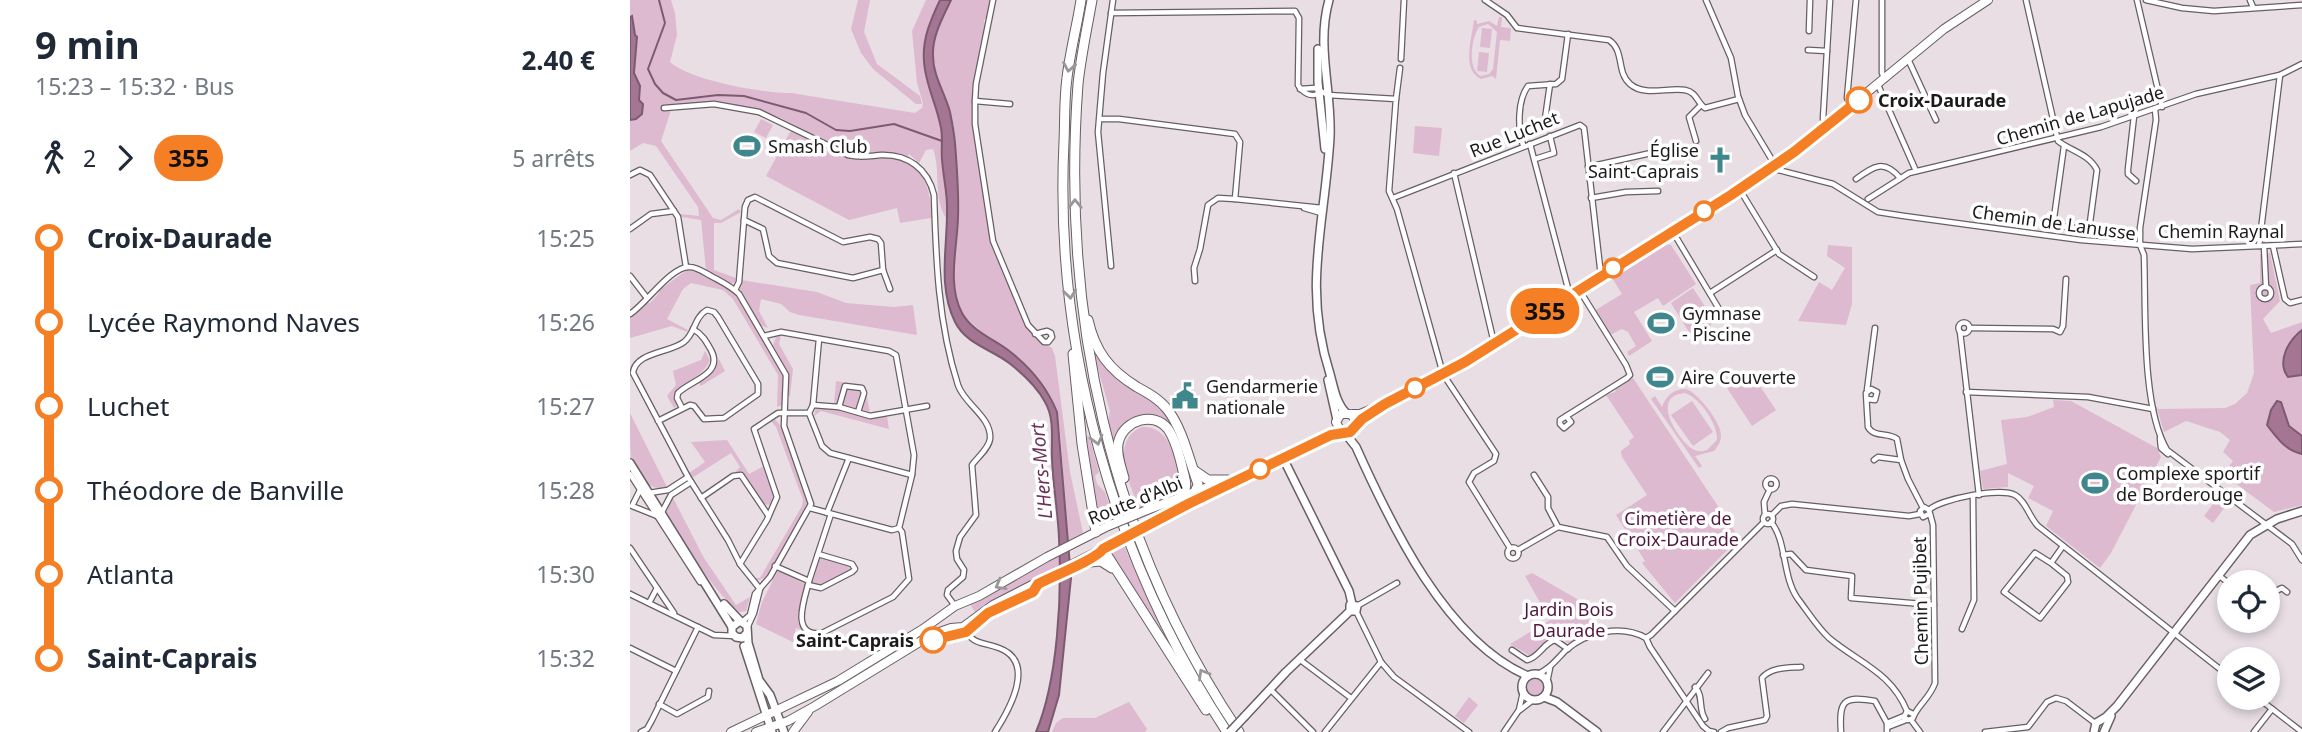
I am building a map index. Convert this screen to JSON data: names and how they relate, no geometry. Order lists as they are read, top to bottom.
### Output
{
  "streets": {
    "main road": ["Route d'Albi"],
    "street": [
      "Chemin de Lapujade",
      "Rue Luchet",
      "Chemin de Lanusse",
      "Chemin Raynal",
      "Chemin Pujibet"
    ]
  },
  "crossings": [
    ["Chemin de Lapujade", "Chemin de Lanusse"],
    ["Chemin de Lanusse", "Chemin Raynal"]
  ],
  "water": ["L'Hers-Mort"],
  "parks": ["Cimetière de Croix-Daurade", "Jardin Bois Daurade"],
  "places": {
    "other": ["Croix-Daurade", "Saint-Caprais"],
    "sports": [
      "Smash Club",
      "Gymnase - Piscine",
      "Aire Couverte",
      "Complexe sportif de Borderouge"
    ],
    "church": ["Église Saint-Caprais"],
    "public building": ["Gendarmerie nationale"]
  },
  "lines": ["bus line 355"],
  "page": {
    "heading": ["9 min", "15:23 – 15:32 · Bus", "2.40 €"],
    "on_map": "355",
    "legs": ["2", "355", "5 arrêts"],
    "list": [
      {
        "name": "Croix-Daurade",
        "value": "15:25"
      },
      {
        "name": "Lycée Raymond Naves",
        "value": "15:26"
      },
      {
        "name": "Luchet",
        "value": "15:27"
      },
      {
        "name": "Théodore de Banville",
        "value": "15:28"
      },
      {
        "name": "Atlanta",
        "value": "15:30"
      },
      {
        "name": "Saint-Caprais",
        "value": "15:32"
      }
    ]
  }
}
